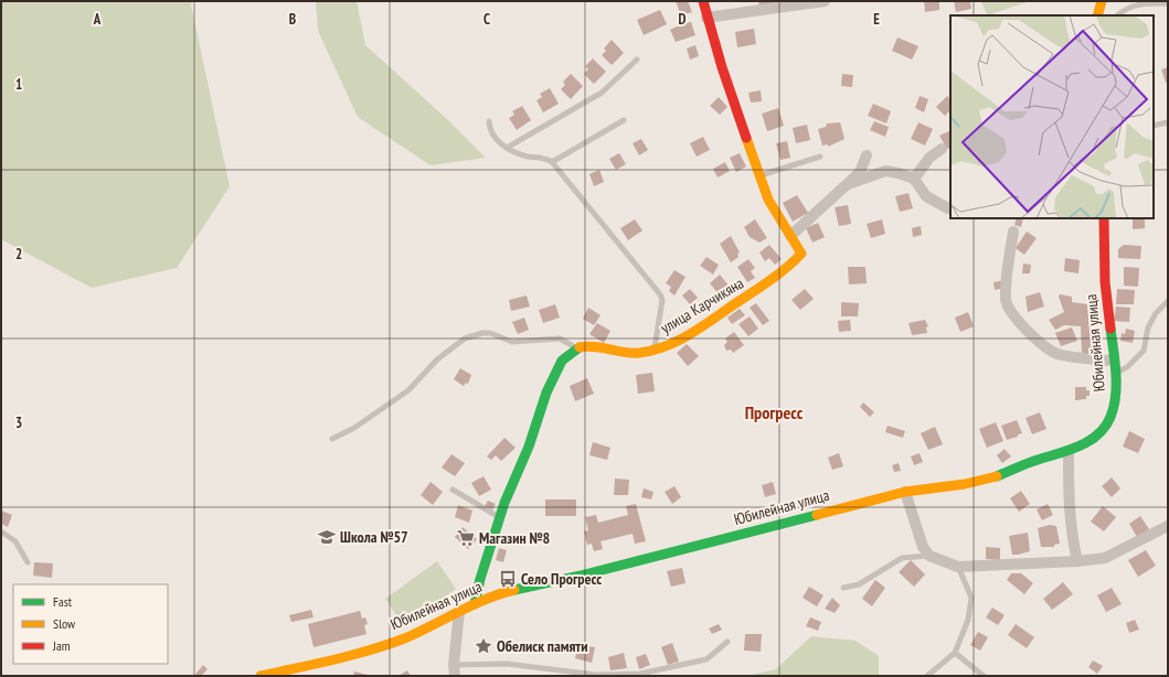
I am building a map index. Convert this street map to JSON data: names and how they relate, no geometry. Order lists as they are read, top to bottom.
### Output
{
  "streets": {
    "street": ["улица Карчикяна", "Юбилейная улица"]
  },
  "districts": ["Прогресс"],
  "places": {
    "school or university": ["Школа №57"],
    "supermarket": ["Магазин №8"],
    "bus stop": ["Село Прогресс"],
    "place": ["Обелиск памяти"]
  },
  "legend": ["Fast", "Slow", "Jam"],
  "grid": {
    "columns": [
      "A",
      "B",
      "C",
      "D",
      "E"
    ],
    "rows": ["1", "2", "3"]
  }
}
